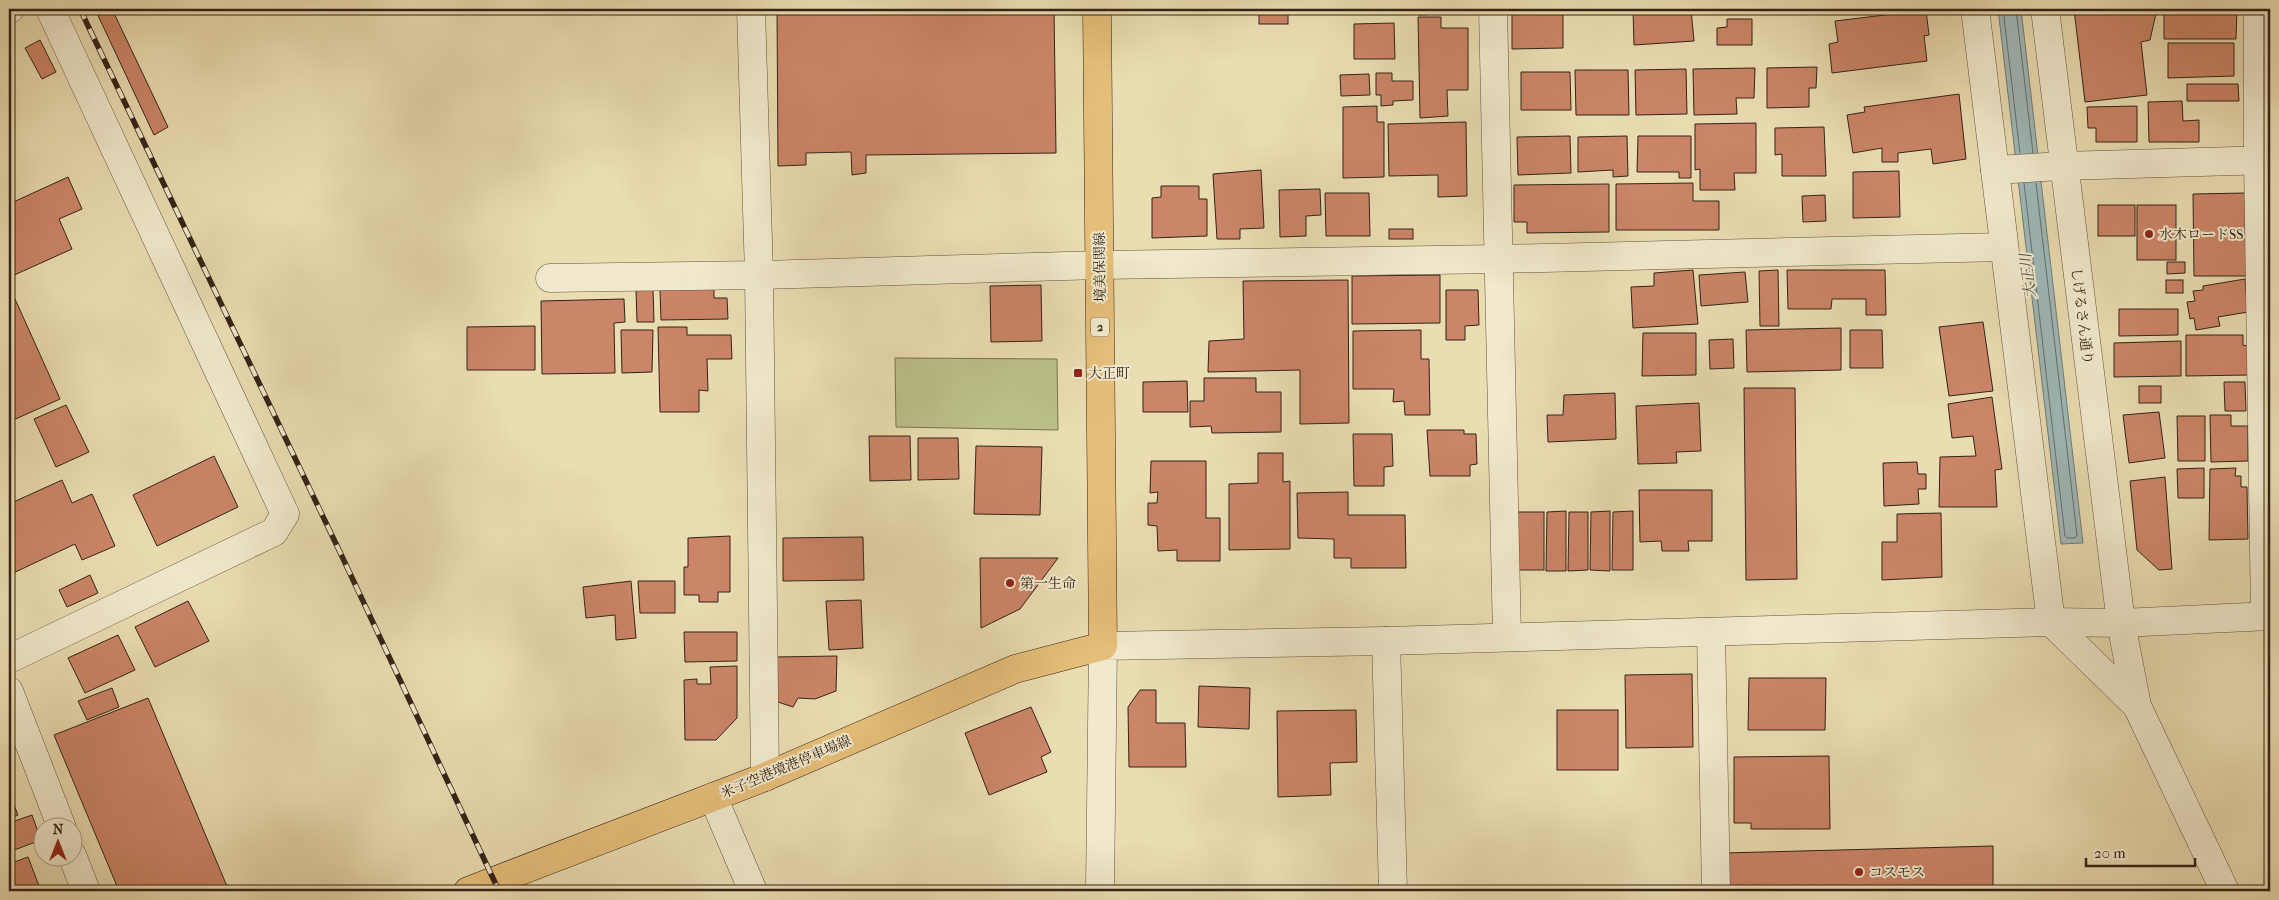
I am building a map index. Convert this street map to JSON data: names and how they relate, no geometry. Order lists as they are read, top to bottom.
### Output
{
  "streets": {
    "main road": ["境美保関線", "2", "米子空港境港停車場線"],
    "street": ["しげるさん通り"]
  },
  "crossings": [
    ["境美保関線", "米子空港境港停車場線"]
  ],
  "water": ["大正川"],
  "places": {
    "other": ["水木ロードSS", "第一生命", "コスモス"],
    "transit": ["大正町"]
  },
  "scale_bar": "20 m",
  "north": "top"
}
